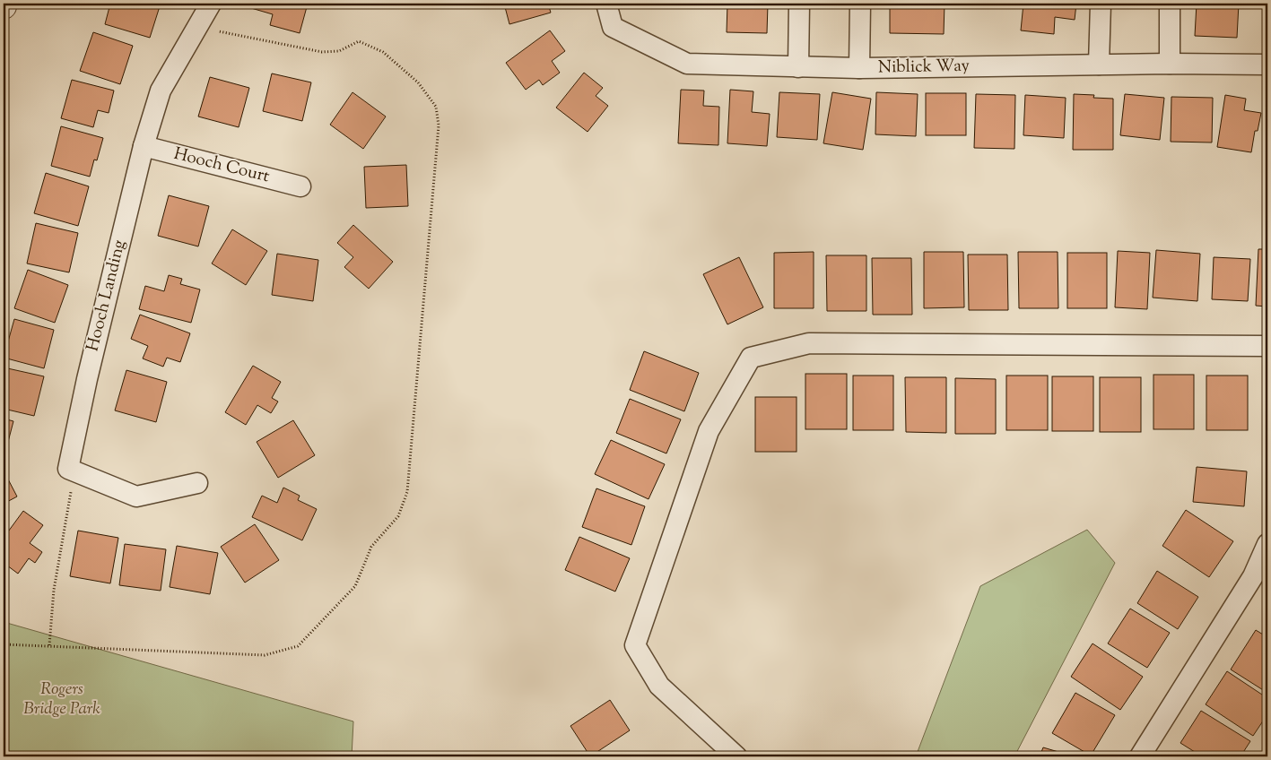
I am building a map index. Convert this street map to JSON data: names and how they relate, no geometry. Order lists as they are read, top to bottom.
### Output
{
  "streets": {
    "street": ["Niblick Way", "Hooch Court", "Hooch Landing"]
  },
  "crossings": [
    ["Hooch Court", "Hooch Landing"]
  ],
  "parks": ["Rogers Bridge Park"]
}
